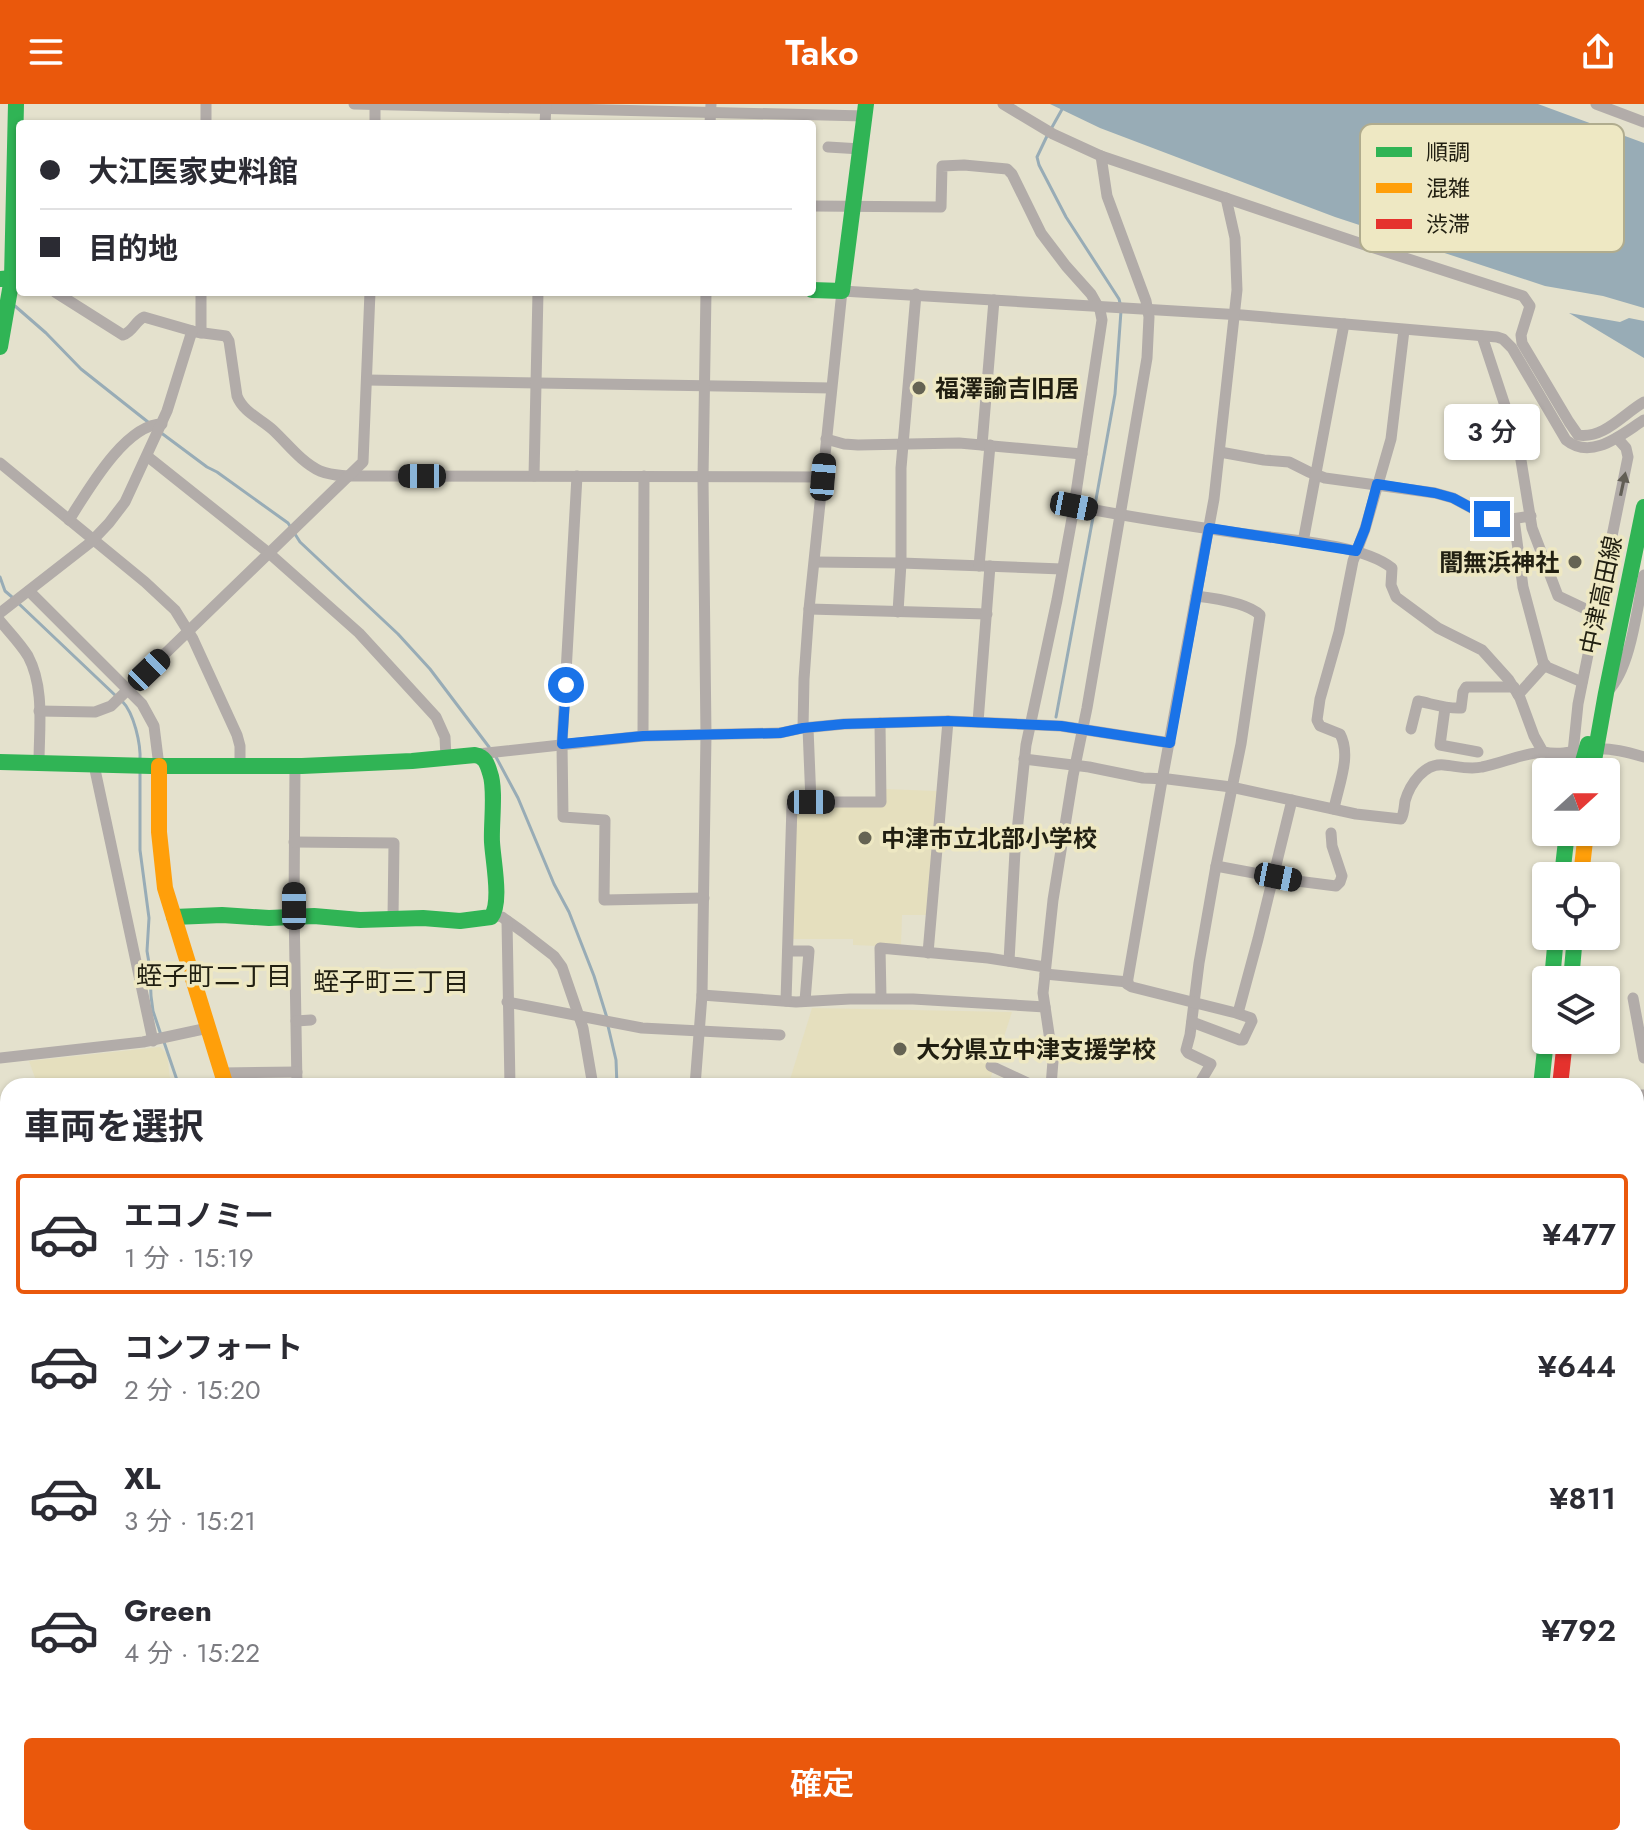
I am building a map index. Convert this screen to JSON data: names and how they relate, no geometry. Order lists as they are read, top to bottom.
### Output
{
  "streets": {
    "street": ["中津高田線"]
  },
  "districts": ["蛭子町二丁目", "蛭子町三丁目"],
  "places": [
    "福澤諭吉旧居",
    "闇無浜神社",
    "中津市立北部小学校",
    "大分県立中津支援学校"
  ],
  "legend": ["順調", "混雑", "渋滞"],
  "north": "right",
  "page": {
    "header": "Tako",
    "banner": ["大江医家史料館", "目的地"],
    "bubble": "3 分",
    "heading": "車両を選択",
    "list": [
      {
        "name": "エコノミー",
        "note": "1 分 · 15:19",
        "value": "¥477"
      },
      {
        "name": "コンフォート",
        "note": "2 分 · 15:20",
        "value": "¥644"
      },
      {
        "name": "XL",
        "note": "3 分 · 15:21",
        "value": "¥811"
      },
      {
        "name": "Green",
        "note": "4 分 · 15:22",
        "value": "¥792"
      }
    ],
    "buttons": "確定"
  }
}
